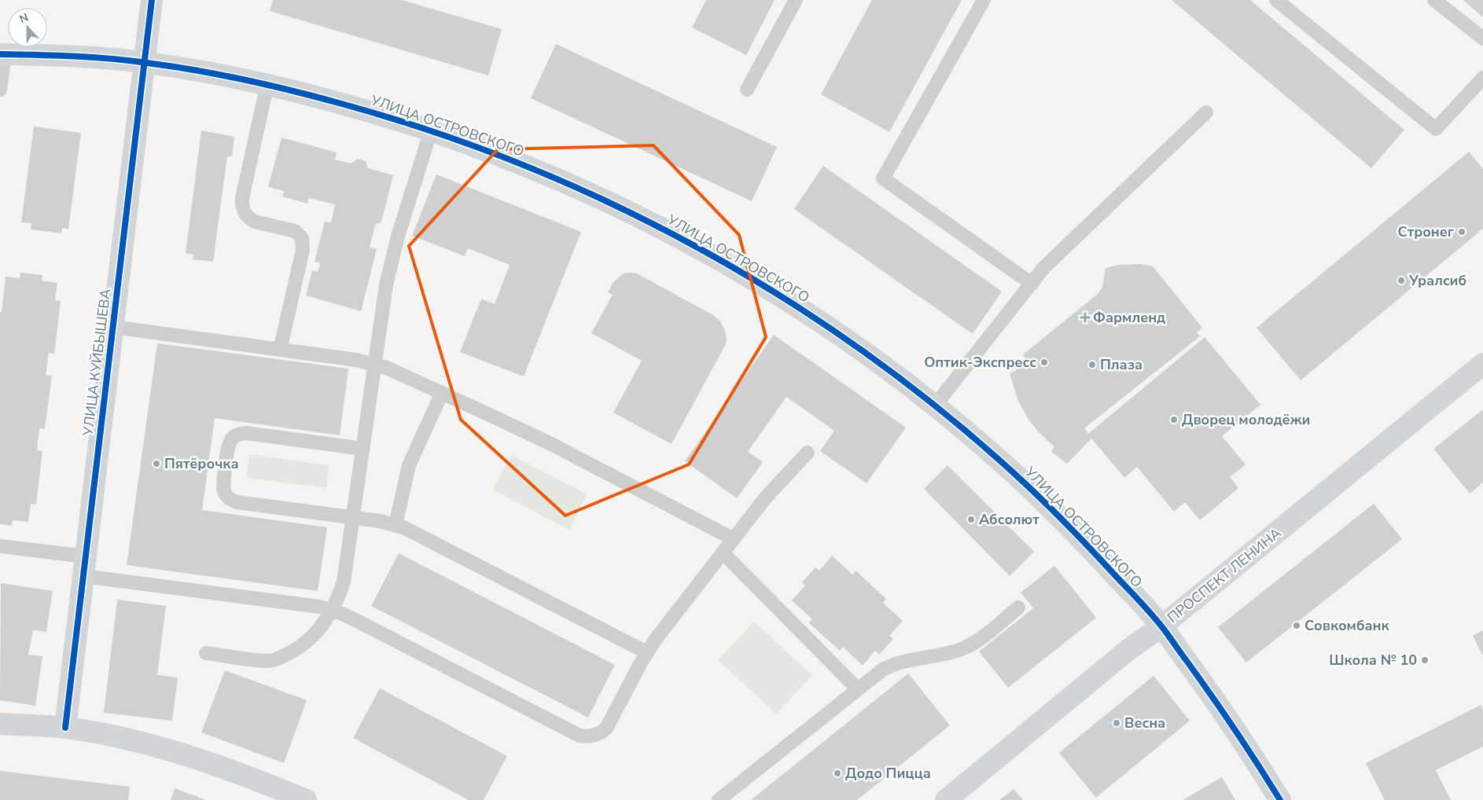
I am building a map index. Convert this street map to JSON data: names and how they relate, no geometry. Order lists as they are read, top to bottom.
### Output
{
  "streets": {
    "street": ["УЛИЦА ОСТРОВСКОГО", "УЛИЦА КУЙБЫШЕВА", "ПРОСПЕКТ ЛЕНИНА"]
  },
  "crossings": [
    ["УЛИЦА ОСТРОВСКОГО", "УЛИЦА КУЙБЫШЕВА"],
    ["УЛИЦА ОСТРОВСКОГО", "ПРОСПЕКТ ЛЕНИНА"]
  ],
  "places": {
    "other": [
      "Стронег",
      "Уралсиб",
      "Оптик-Экспресс",
      "Плаза",
      "Дворец молодёжи",
      "Пятёрочка",
      "Абсолют",
      "Совкомбанк",
      "Школа № 10",
      "Весна",
      "Додо Пицца"
    ],
    "health": ["Фармленд"]
  },
  "north": "top"
}
